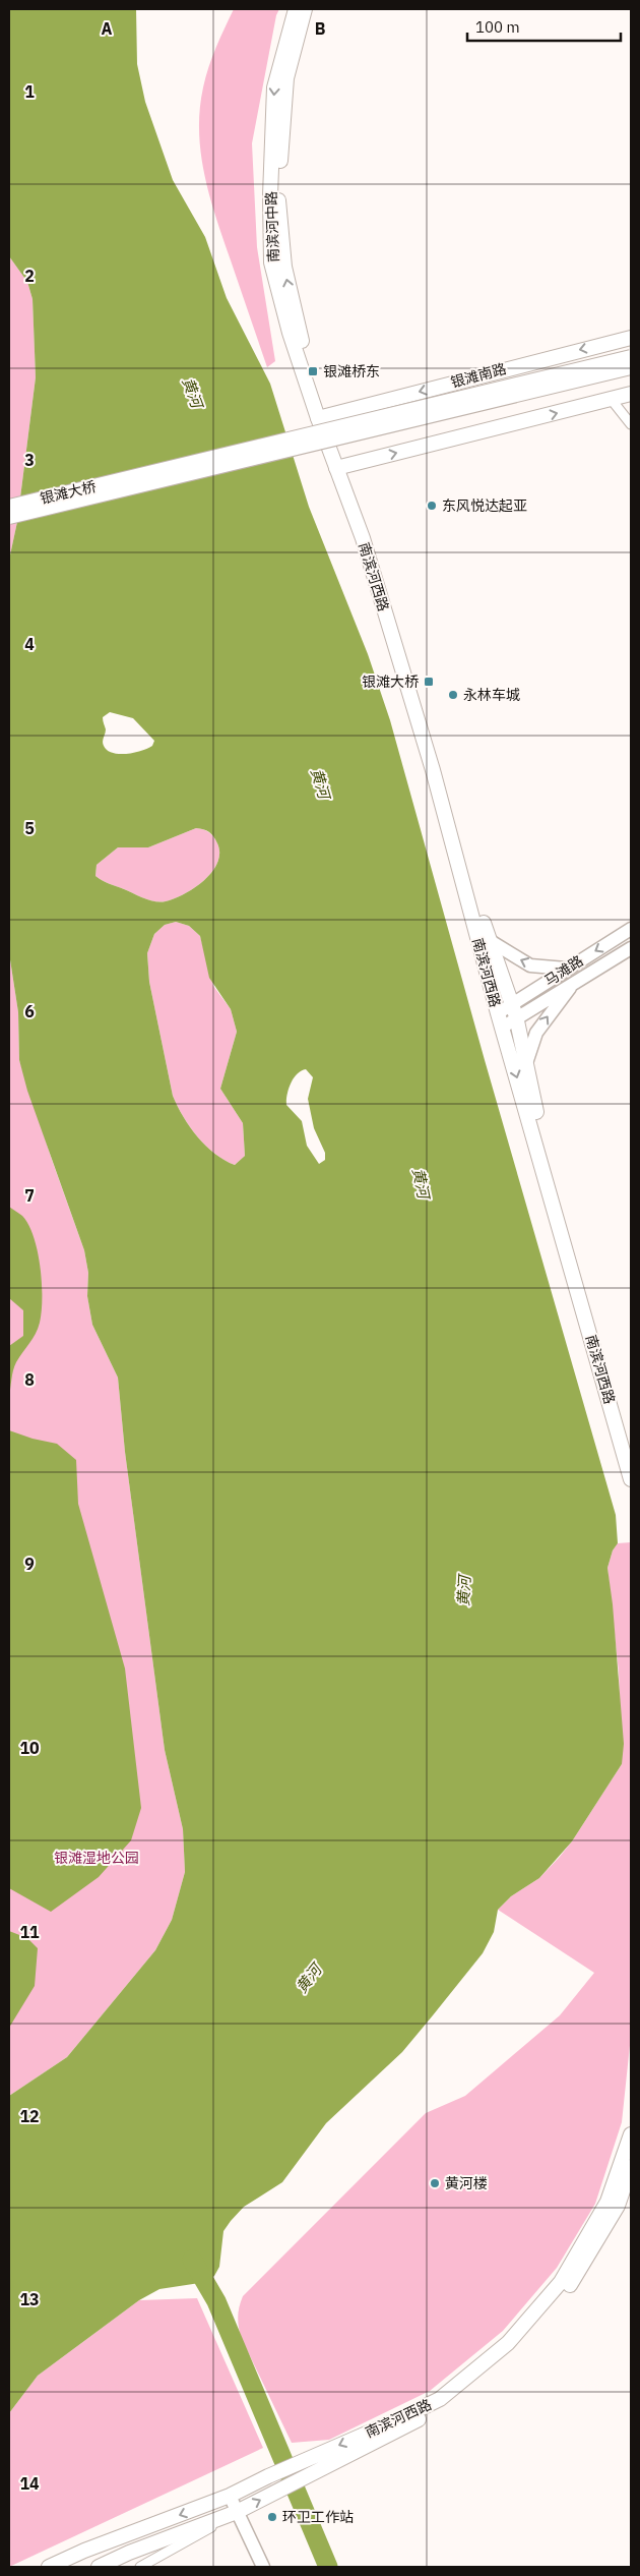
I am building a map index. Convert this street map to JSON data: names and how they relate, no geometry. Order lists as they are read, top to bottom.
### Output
{
  "streets": {
    "main road": [
      "南滨河中路",
      "银滩南路",
      "银滩大桥",
      "南滨河西路",
      "马滩路"
    ]
  },
  "crossings": [
    ["南滨河中路", "银滩南路"],
    ["南滨河中路", "南滨河西路"],
    ["南滨河西路", "马滩路"]
  ],
  "water": ["黄河"],
  "parks": ["银滩湿地公园"],
  "places": {
    "transit": ["银滩桥东", "银滩大桥"],
    "other": [
      "东风悦达起亚",
      "永林车城",
      "黄河楼",
      "环卫工作站"
    ]
  },
  "scale_bar": "100 m",
  "grid": {
    "columns": ["A", "B"],
    "rows": [
      "1",
      "2",
      "3",
      "4",
      "5",
      "6",
      "7",
      "8",
      "9",
      "10",
      "11",
      "12",
      "13",
      "14"
    ]
  }
}
